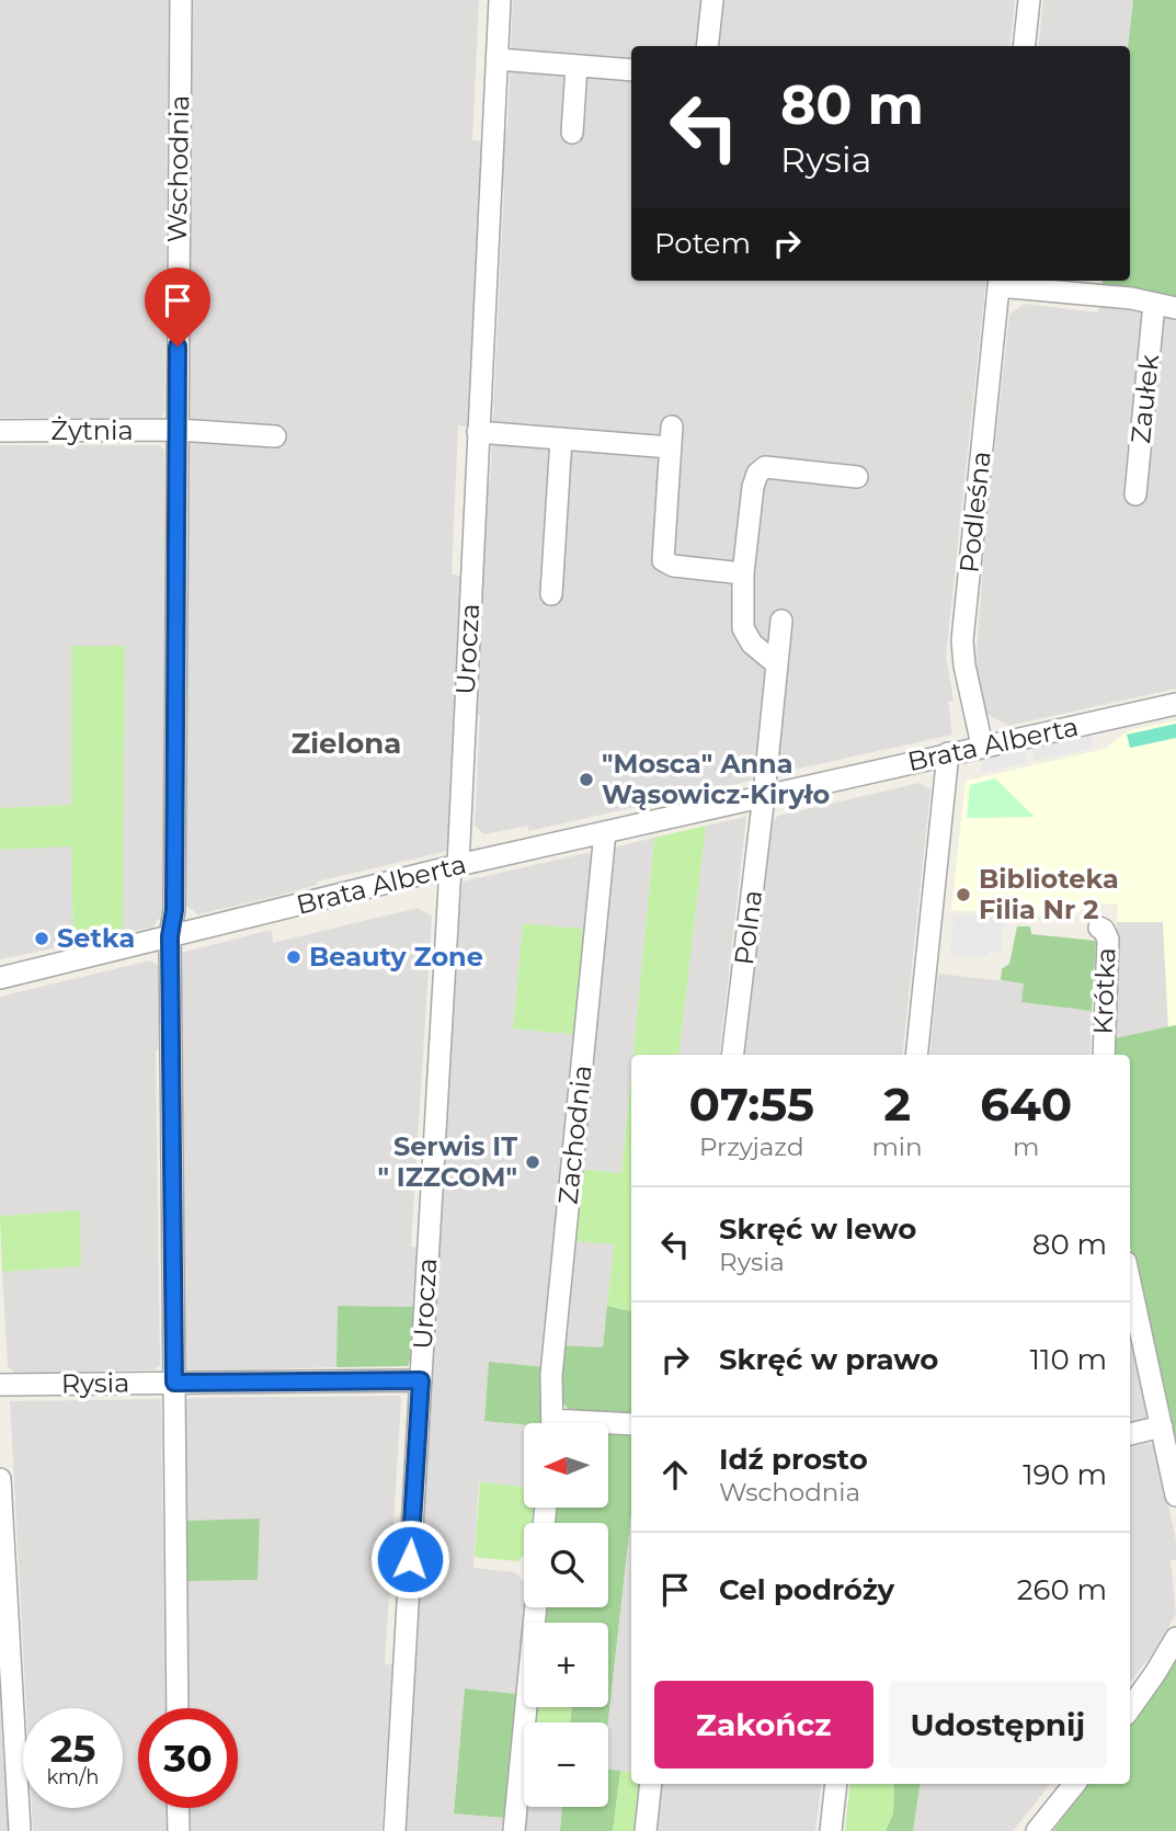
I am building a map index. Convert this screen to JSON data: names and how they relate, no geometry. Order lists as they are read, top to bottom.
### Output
{
  "streets": {
    "street": [
      "Wschodnia",
      "Zaułek",
      "Żytnia",
      "Podleśna",
      "Urocza",
      "Brata Alberta",
      "Polna",
      "Krótka",
      "Zachodnia",
      "Rysia"
    ]
  },
  "crossings": [
    ["Wschodnia", "Żytnia"],
    ["Wschodnia", "Brata Alberta"],
    ["Wschodnia", "Rysia"],
    ["Zaułek", "Podleśna"],
    ["Podleśna", "Brata Alberta"],
    ["Urocza", "Brata Alberta"],
    ["Urocza", "Rysia"],
    ["Brata Alberta", "Polna"],
    ["Brata Alberta", "Zachodnia"]
  ],
  "districts": ["Zielona"],
  "places": [
    "\"Mosca\" Anna Wąsowicz-Kiryło",
    "Biblioteka Filia Nr 2",
    "Setka",
    "Beauty Zone",
    "Serwis IT \" IZZCOM\""
  ],
  "north": "left",
  "page": {
    "turn": ["80 m", "Rysia"],
    "then": "Potem",
    "eta": [
      "07:55",
      "Przyjazd",
      "2",
      "min",
      "640",
      "m"
    ],
    "list": [
      {
        "name": "Skręć w lewo",
        "note": "Rysia",
        "value": "80 m"
      },
      {
        "name": "Skręć w prawo",
        "value": "110 m"
      },
      {
        "name": "Idź prosto",
        "note": "Wschodnia",
        "value": "190 m"
      },
      {
        "name": "Cel podróży",
        "value": "260 m"
      }
    ],
    "map_buttons": ["+", "−"],
    "buttons": ["Zakończ", "Udostępnij"],
    "speed": "25 km/h",
    "limit": "30"
  }
}
